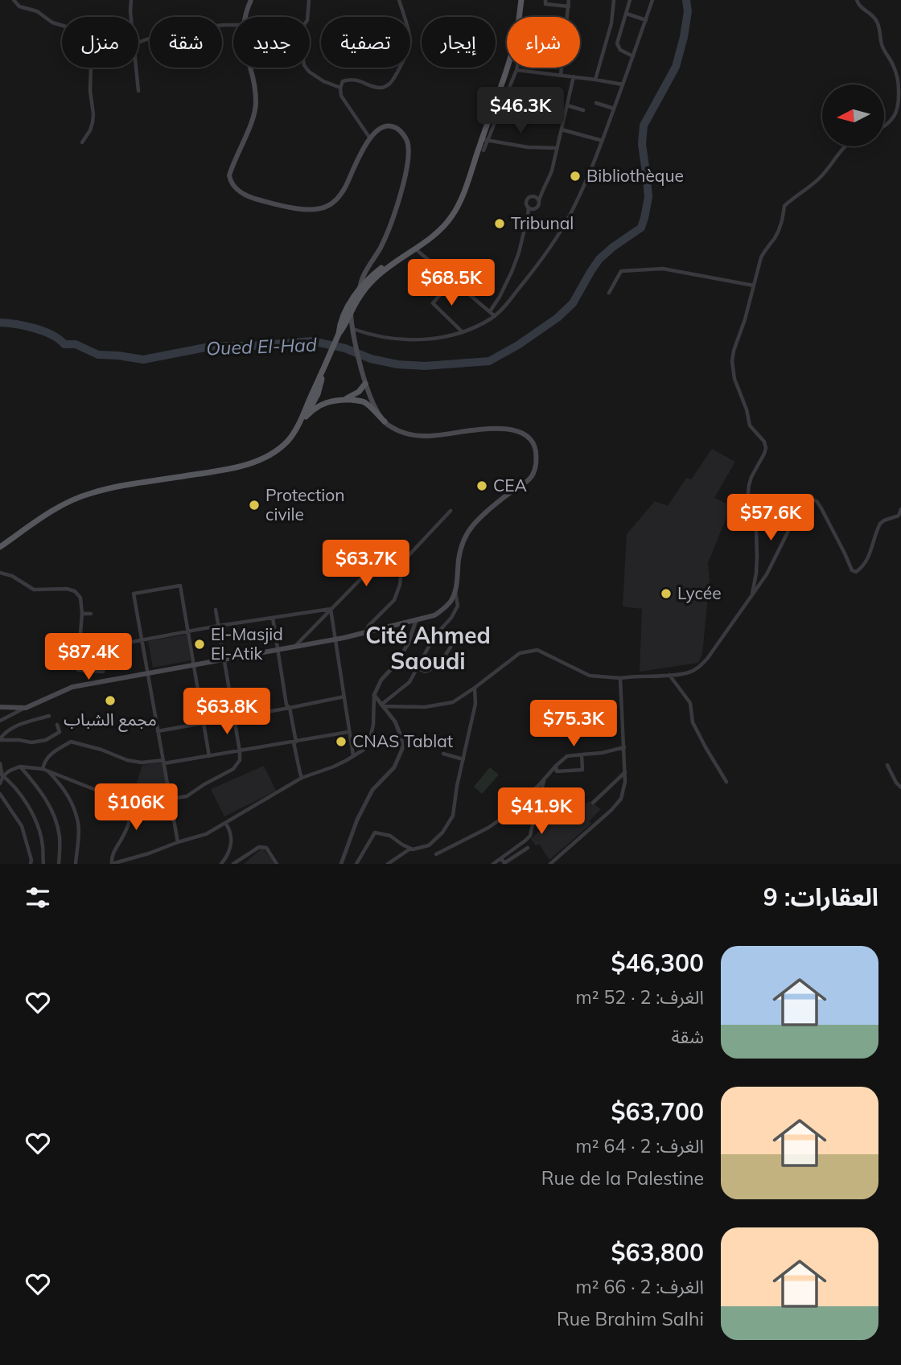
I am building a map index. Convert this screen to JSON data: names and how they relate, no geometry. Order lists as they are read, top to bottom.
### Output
{
  "districts": ["Cité Ahmed Saoudi"],
  "water": ["Oued El-Had"],
  "places": [
    "Bibliothèque",
    "Tribunal",
    "CEA",
    "Protection civile",
    "Lycée",
    "El-Masjid El-Atik",
    "مجمع الشباب",
    "CNAS Tablat"
  ],
  "north": "left",
  "page": {
    "chip": [
      "شراء",
      "إيجار",
      "تصفية",
      "جديد",
      "شقة",
      "منزل"
    ],
    "price": [
      "$46.3K",
      "$68.5K",
      "$57.6K",
      "$63.7K",
      "$87.4K",
      "$63.8K",
      "$75.3K",
      "$106K",
      "$41.9K"
    ],
    "heading": "العقارات: 9",
    "list": [
      {
        "name": "$46,300",
        "note": "الغرف: 2 · 52 m² · شقة"
      },
      {
        "name": "$63,700",
        "note": "الغرف: 2 · 64 m² · Rue de la Palestine"
      },
      {
        "name": "$63,800",
        "note": "الغرف: 2 · 66 m² · Rue Brahim Salhi"
      }
    ]
  }
}
